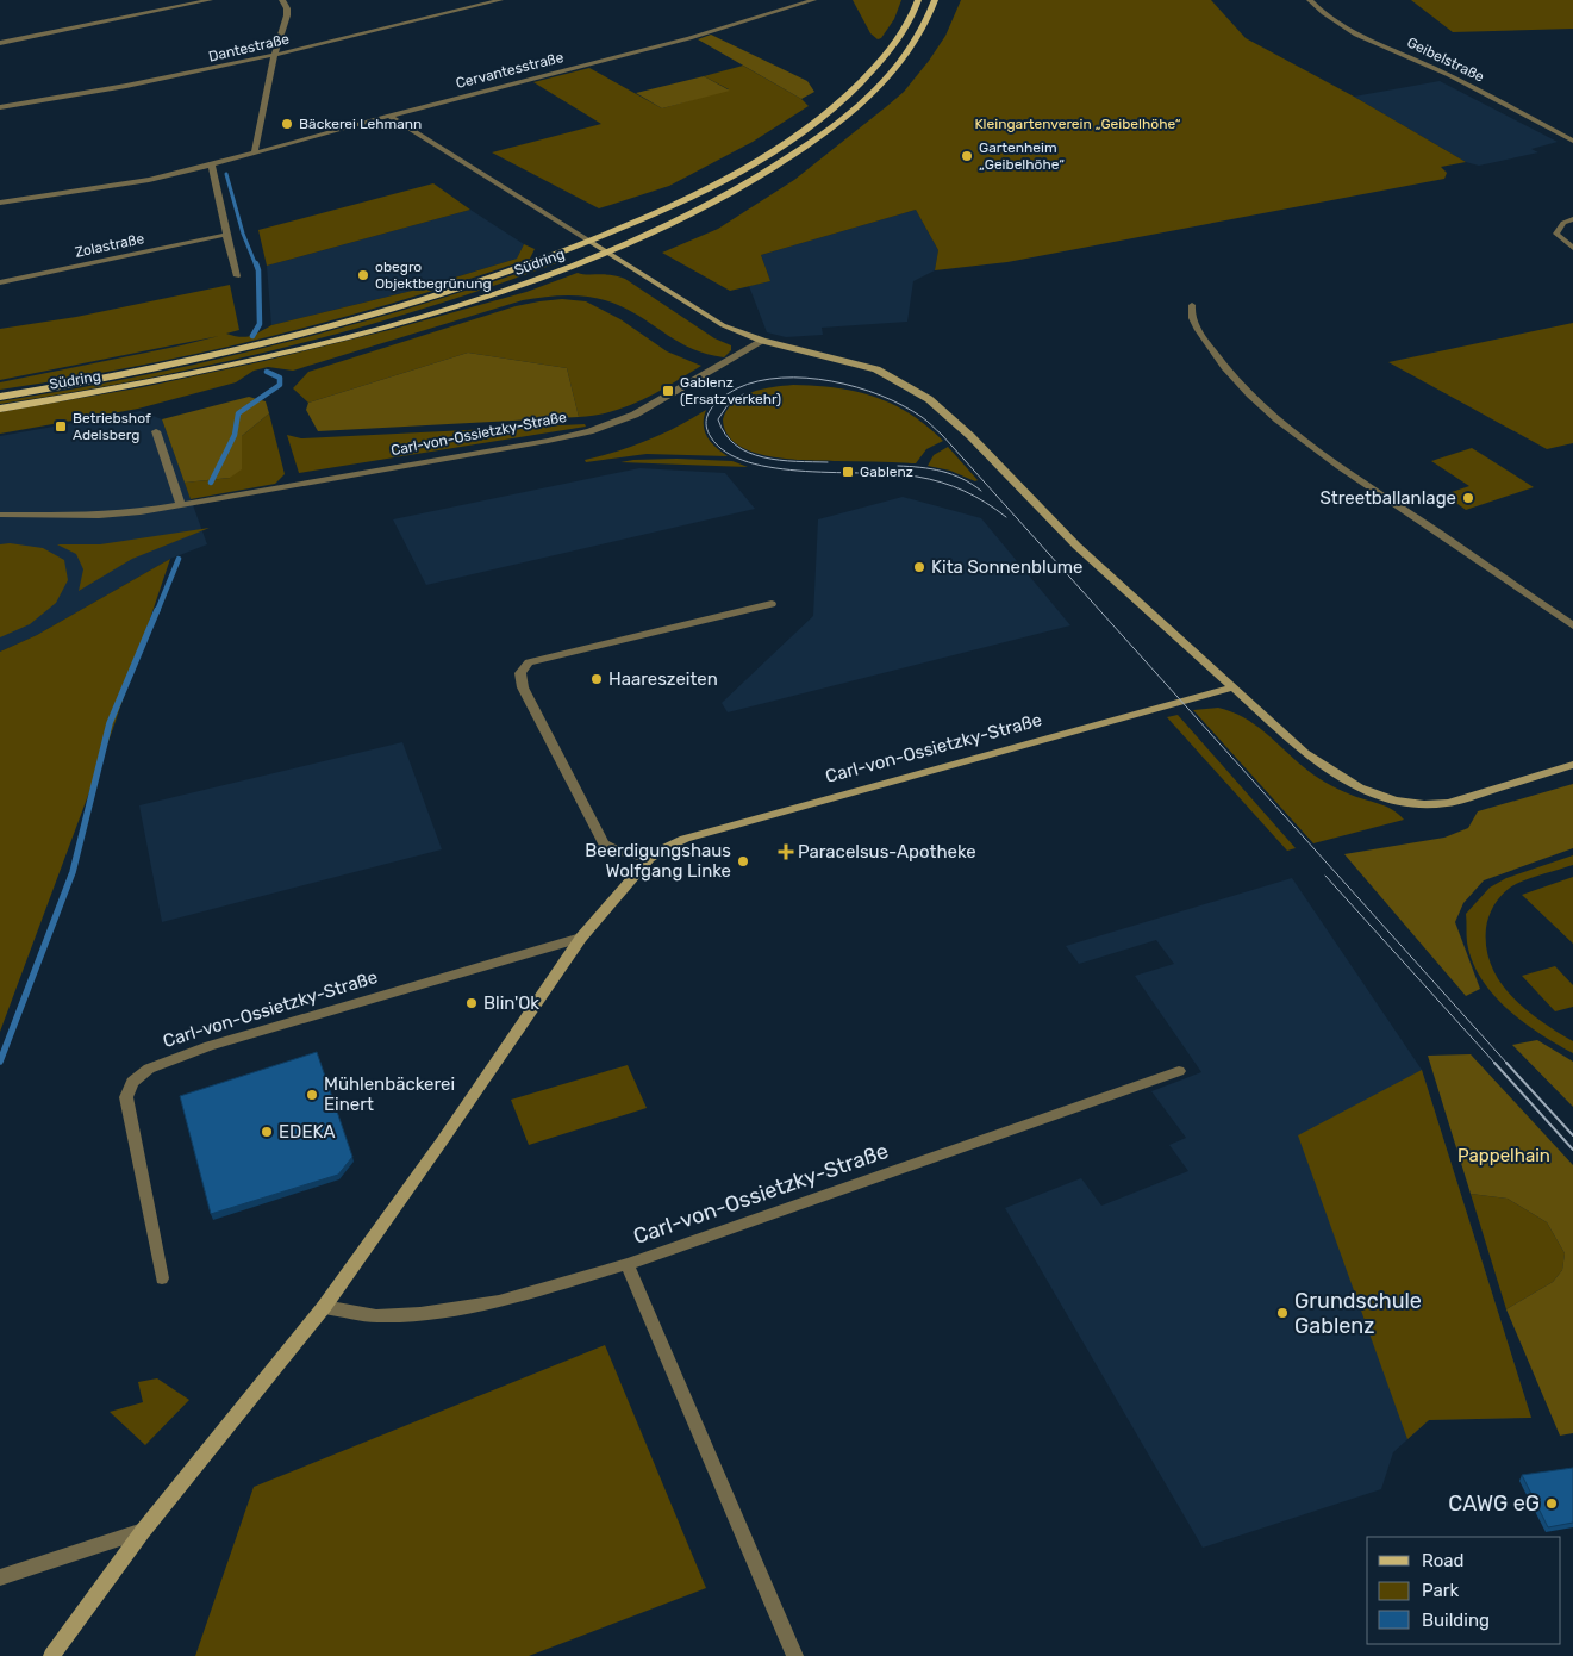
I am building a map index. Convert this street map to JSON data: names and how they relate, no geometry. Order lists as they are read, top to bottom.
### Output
{
  "streets": {
    "main road": ["Südring"],
    "street": [
      "Dantestraße",
      "Geibelstraße",
      "Cervantesstraße",
      "Zolastraße",
      "Carl-von-Ossietzky-Straße"
    ]
  },
  "parks": ["Kleingartenverein „Geibelhöhe“", "Pappelhain"],
  "places": {
    "other": [
      "Bäckerei Lehmann",
      "Gartenheim „Geibelhöhe“",
      "obegro Objektbegrünung",
      "Streetballanlage",
      "Kita Sonnenblume",
      "Haareszeiten",
      "Beerdigungshaus Wolfgang Linke",
      "Blin'Ok",
      "Mühlenbäckerei Einert",
      "EDEKA",
      "Grundschule Gablenz",
      "CAWG eG"
    ],
    "transit": ["Gablenz (Ersatzverkehr)", "Betriebshof Adelsberg", "Gablenz"],
    "health": ["Paracelsus-Apotheke"]
  },
  "legend": ["Road", "Park", "Building"]
}
